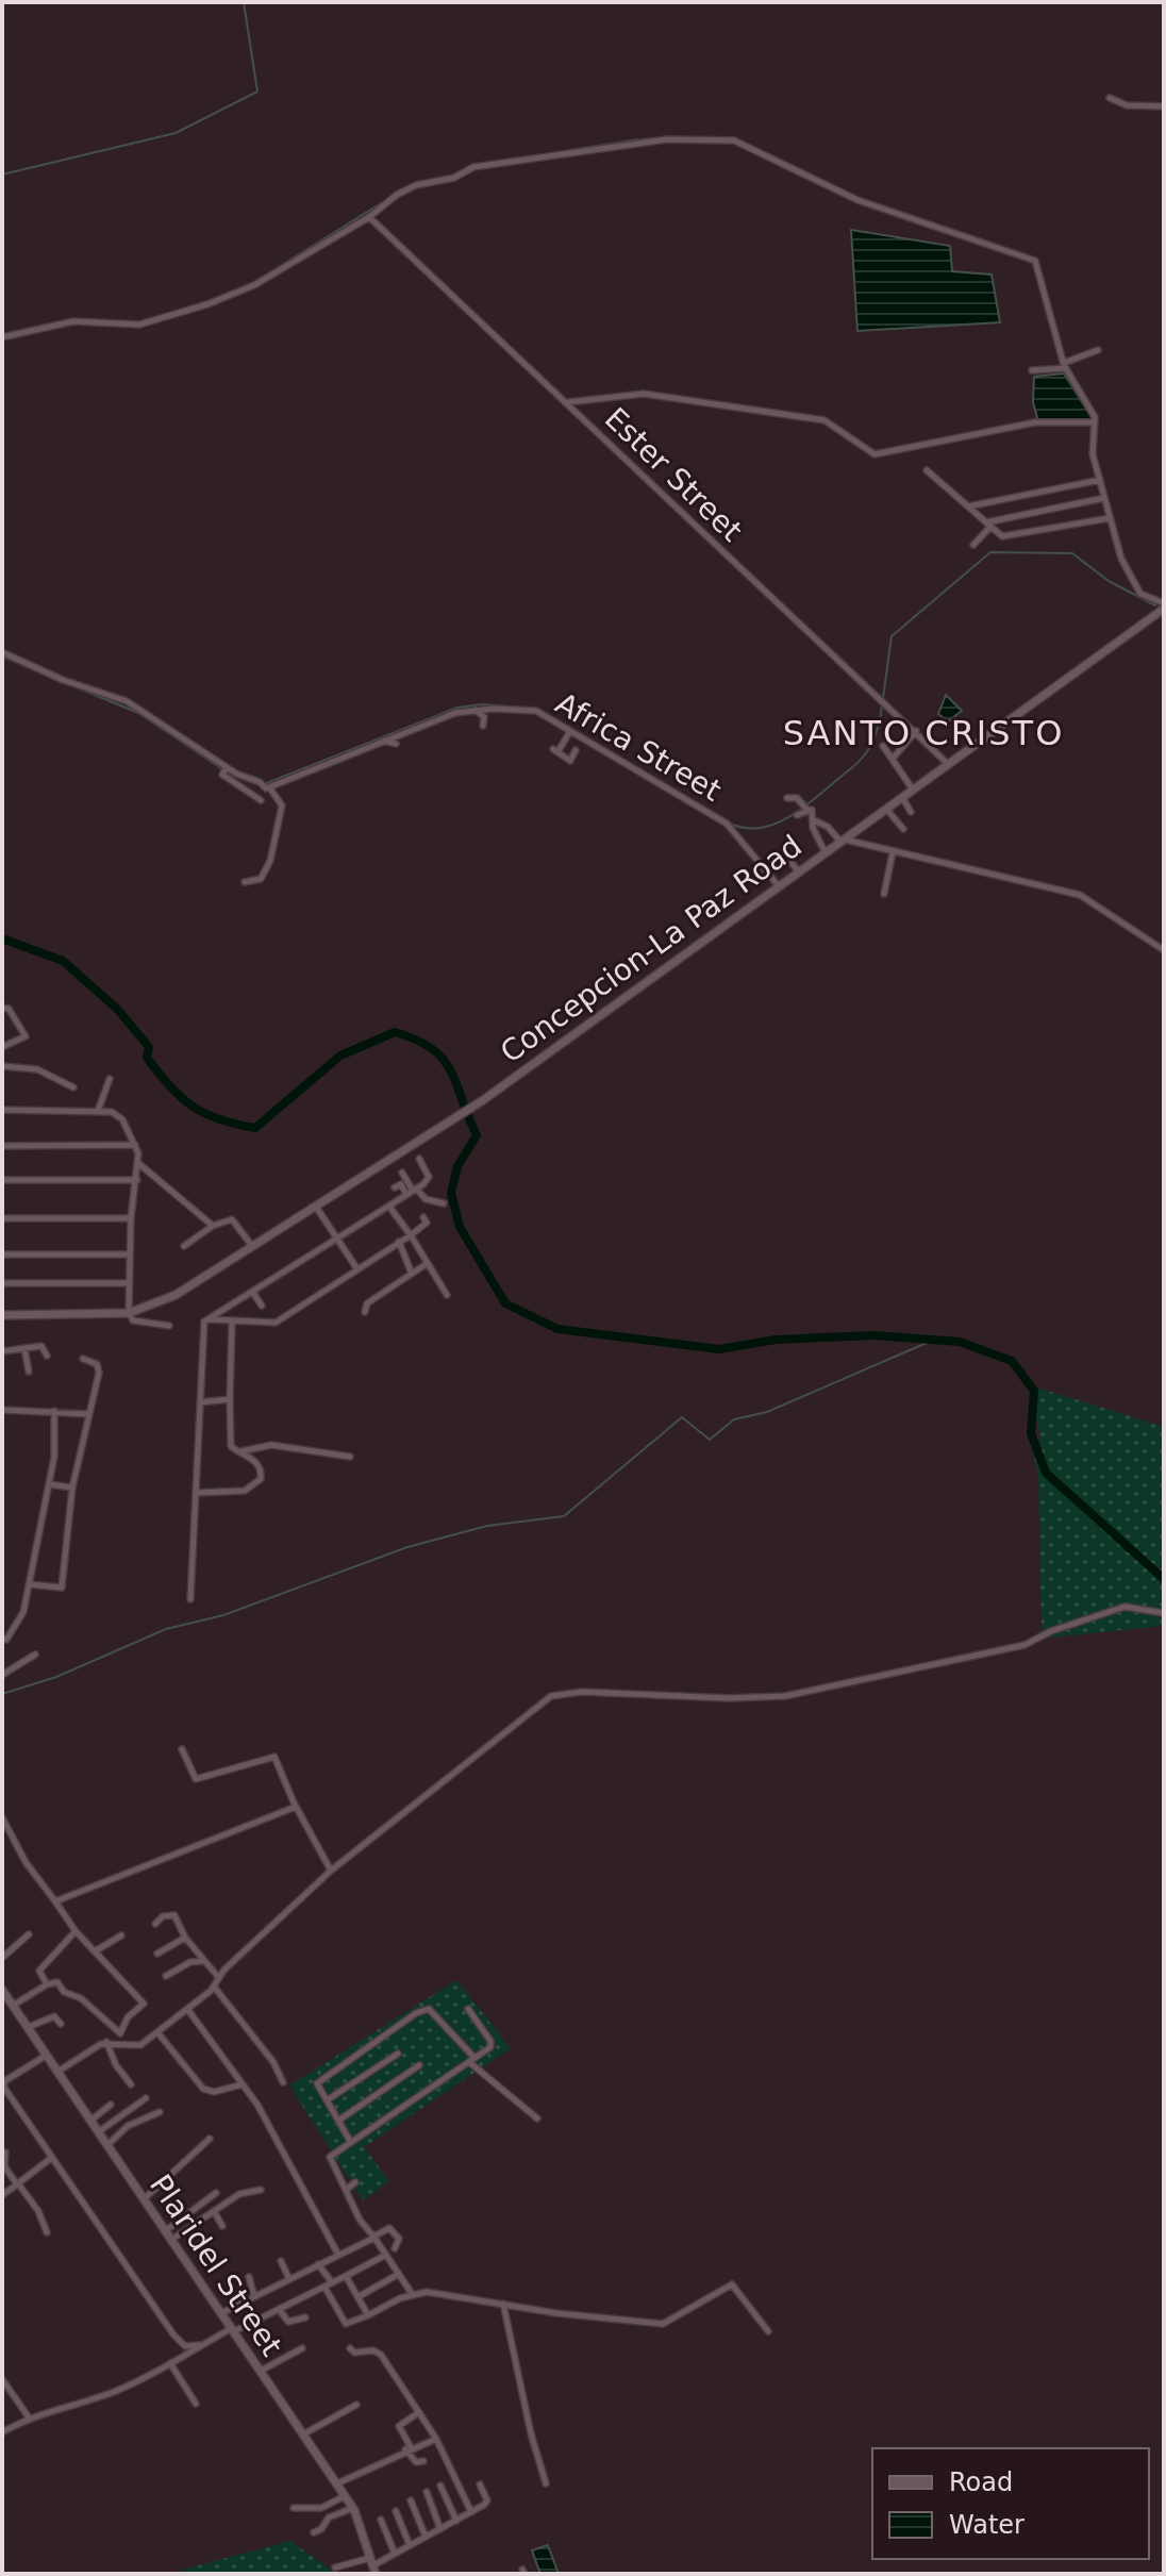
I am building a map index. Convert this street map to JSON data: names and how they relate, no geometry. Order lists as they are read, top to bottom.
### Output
{
  "streets": {
    "main road": ["Concepcion-La Paz Road", "Plaridel Street"],
    "street": ["Ester Street", "Africa Street"]
  },
  "crossings": [
    ["Ester Street", "Concepcion-La Paz Road"],
    ["Africa Street", "Concepcion-La Paz Road"]
  ],
  "districts": ["SANTO CRISTO"],
  "legend": ["Road", "Water"]
}
